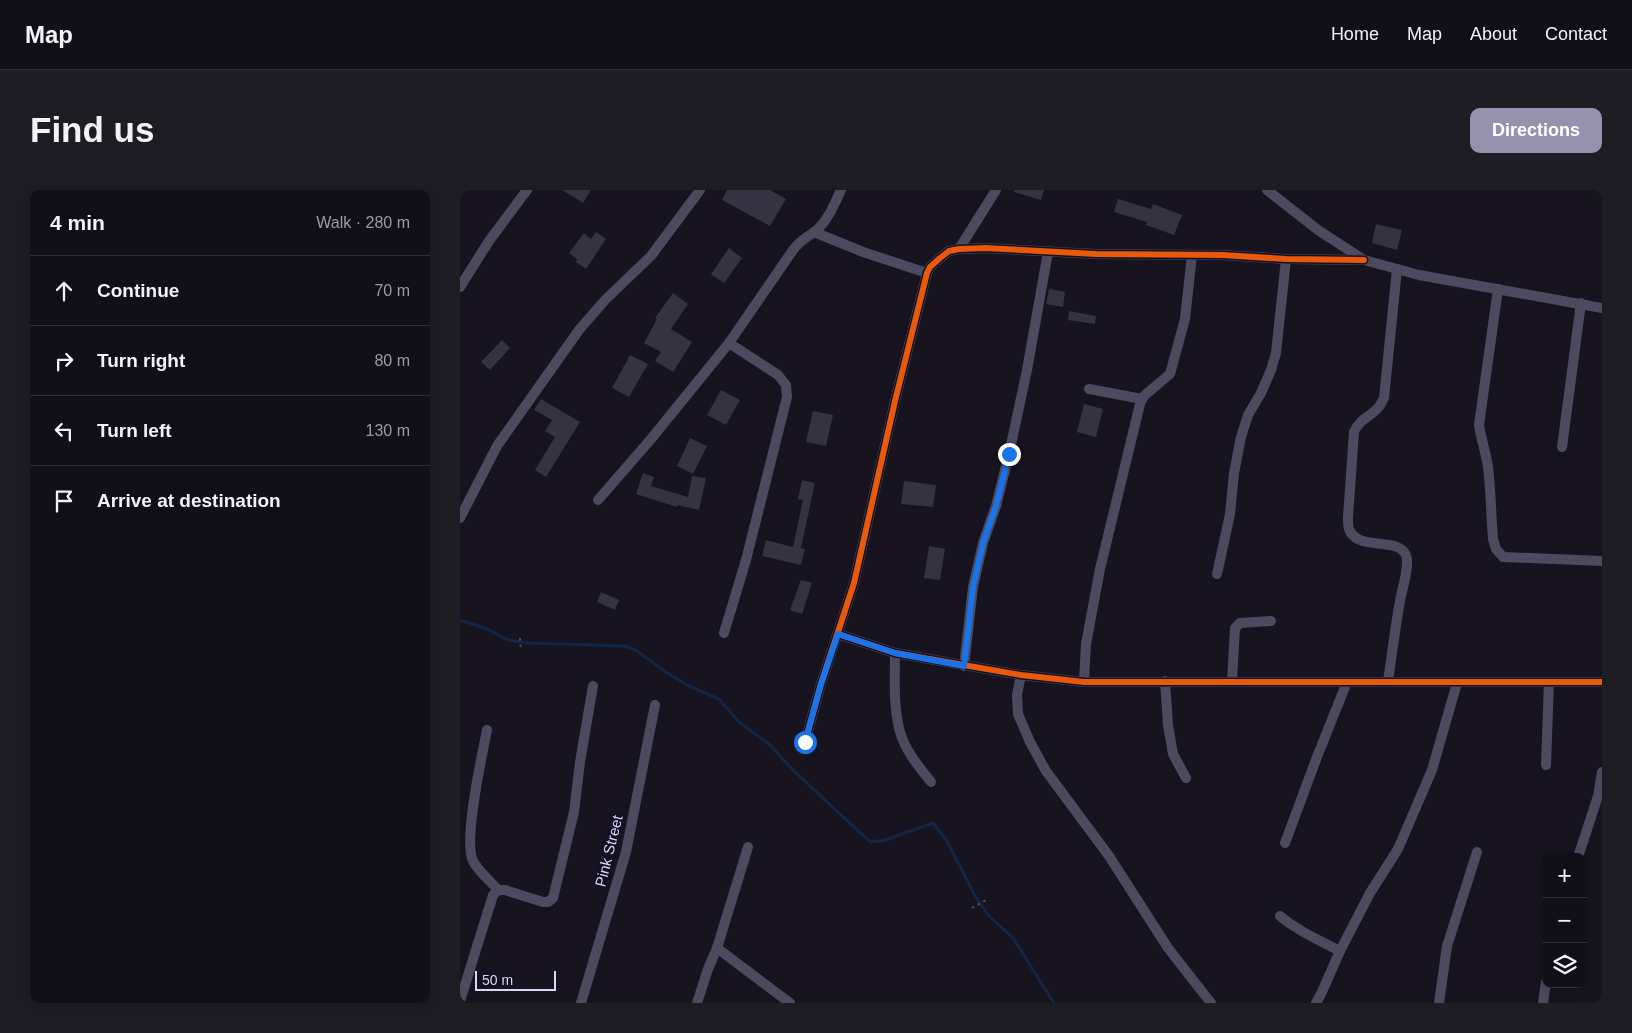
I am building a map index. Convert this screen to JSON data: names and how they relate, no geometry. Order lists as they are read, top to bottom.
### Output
{
  "streets": {
    "street": ["Pink Street"]
  },
  "scale_bar": "50 m",
  "page": {
    "header": "Map",
    "nav": [
      "Home",
      "Map",
      "About",
      "Contact"
    ],
    "buttons": "Directions",
    "title": "Find us",
    "heading": ["4 min", "Walk · 280 m"],
    "list": [
      ["Continue", "70 m"],
      ["Turn right", "80 m"],
      ["Turn left", "130 m"],
      "Arrive at destination"
    ],
    "map_buttons": ["+", "−"],
    "scale": "50 m"
  }
}
